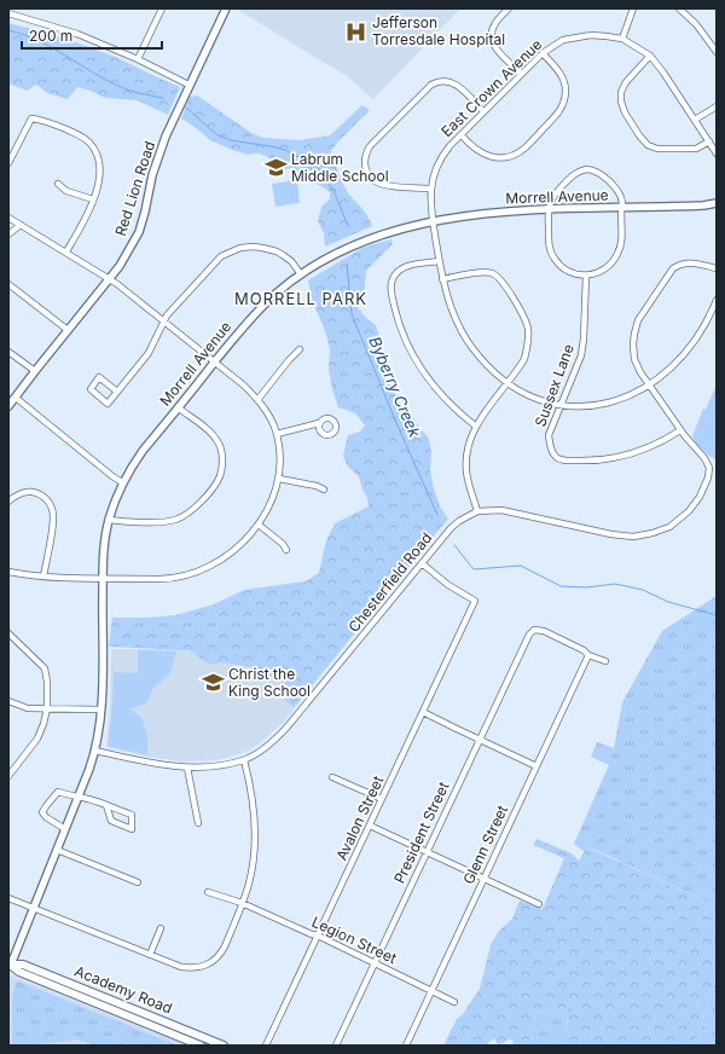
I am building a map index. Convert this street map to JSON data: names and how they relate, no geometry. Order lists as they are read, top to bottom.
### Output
{
  "streets": {
    "main road": ["Academy Road"],
    "street": [
      "East Crown Avenue",
      "Red Lion Road",
      "Morrell Avenue",
      "Sussex Lane",
      "Chesterfield Road",
      "Avalon Street",
      "President Street",
      "Glenn Street",
      "Legion Street"
    ]
  },
  "crossings": [
    ["East Crown Avenue", "Morrell Avenue"],
    ["East Crown Avenue", "Sussex Lane"],
    ["Morrell Avenue", "Sussex Lane"],
    ["Morrell Avenue", "Chesterfield Road"],
    ["Morrell Avenue", "Academy Road"],
    ["Sussex Lane", "Chesterfield Road"],
    ["Chesterfield Road", "Avalon Street"],
    ["Avalon Street", "Legion Street"],
    ["President Street", "Glenn Street"],
    ["President Street", "Legion Street"],
    ["Glenn Street", "Legion Street"]
  ],
  "districts": ["MORRELL PARK"],
  "water": ["Byberry Creek"],
  "places": {
    "hospital": ["Jefferson Torresdale Hospital"],
    "school or university": ["Labrum Middle School", "Christ the King School"]
  },
  "scale_bar": "200 m"
}
